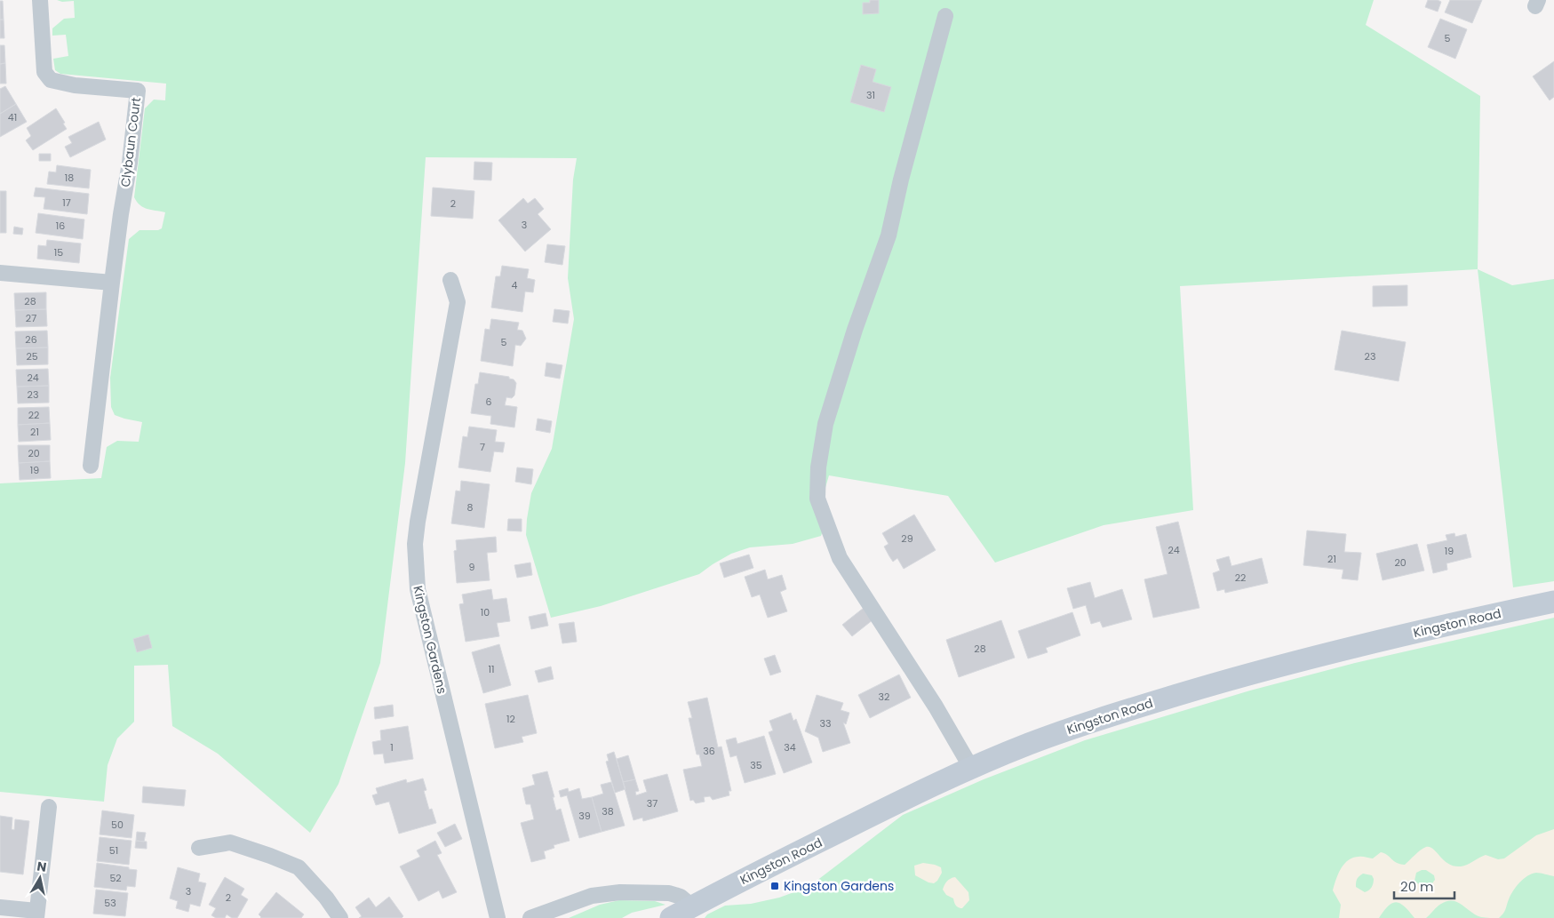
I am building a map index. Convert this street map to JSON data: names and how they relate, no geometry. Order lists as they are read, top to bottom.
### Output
{
  "streets": {
    "main road": ["Kingston Road"],
    "street": ["Clybaun Court", "Kingston Gardens"]
  },
  "places": {
    "transit": ["Kingston Gardens"]
  },
  "house_numbers": [
    "5",
    "31",
    "41",
    "18",
    "17",
    "2",
    "3",
    "16",
    "15",
    "4",
    "28",
    "27",
    "26",
    "5",
    "25",
    "23",
    "24",
    "23",
    "6",
    "22",
    "21",
    "7",
    "20",
    "19",
    "8",
    "29",
    "24",
    "19",
    "21",
    "20",
    "9",
    "22",
    "10",
    "28",
    "11",
    "32",
    "12",
    "33",
    "1",
    "34",
    "36",
    "35",
    "37",
    "38",
    "39",
    "50",
    "51",
    "52",
    "3",
    "2",
    "53"
  ],
  "scale_bar": "20 m",
  "north": "top"
}
